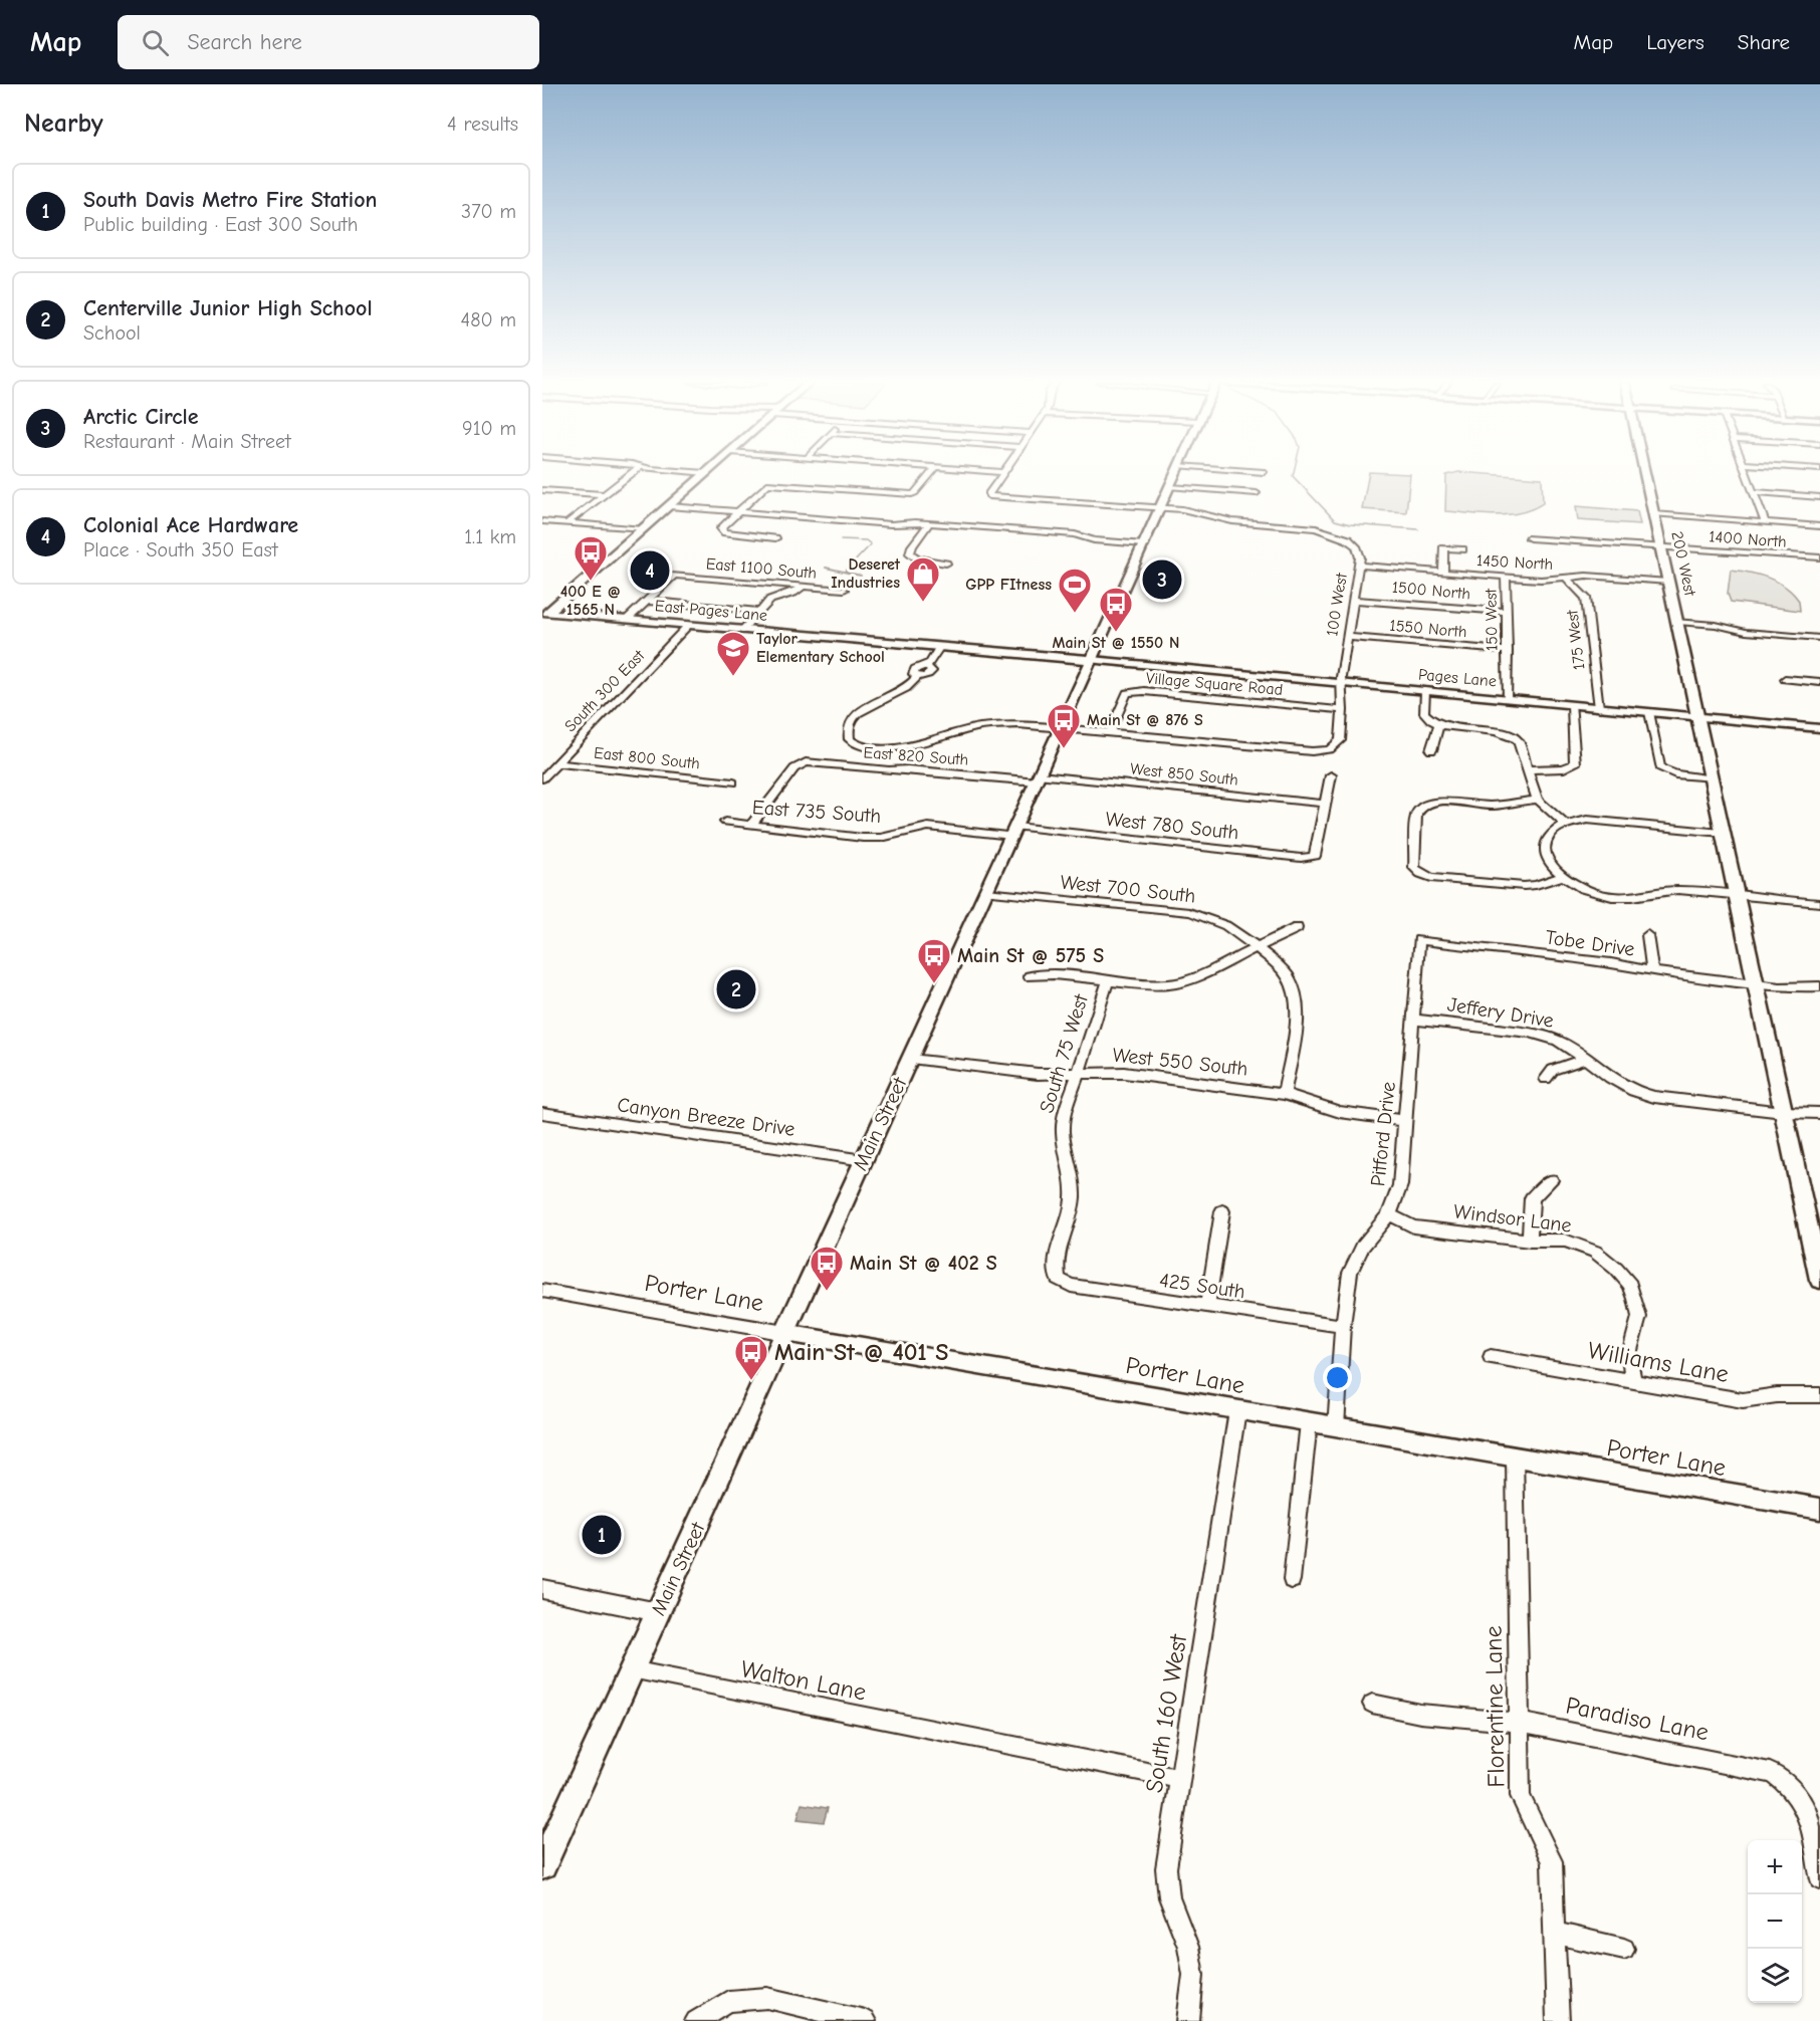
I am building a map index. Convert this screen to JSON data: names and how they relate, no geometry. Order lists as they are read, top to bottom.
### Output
{
  "streets": {
    "main road": ["200 West", "East Pages Lane", "Main Street"],
    "street": [
      "1400 North",
      "1450 North",
      "East 1100 South",
      "1500 North",
      "100 West",
      "150 West",
      "1550 North",
      "175 West",
      "Pages Lane",
      "Village Square Road",
      "South 300 East",
      "East 820 South",
      "East 800 South",
      "West 850 South",
      "East 735 South",
      "West 780 South",
      "West 700 South",
      "Tobe Drive",
      "Jeffery Drive",
      "South 75 West",
      "West 550 South",
      "Canyon Breeze Drive",
      "Pitford Drive",
      "Windsor Lane",
      "425 South",
      "Porter Lane",
      "Williams Lane",
      "Walton Lane",
      "Florentine Lane",
      "South 160 West",
      "Paradiso Lane"
    ]
  },
  "crossings": [
    ["1400 North", "200 West"],
    ["1450 North", "200 West"],
    ["1450 North", "100 West"],
    ["1450 North", "150 West"],
    ["1450 North", "175 West"],
    ["200 West", "Pages Lane"],
    ["1500 North", "100 West"],
    ["1500 North", "150 West"],
    ["100 West", "East Pages Lane"],
    ["100 West", "1550 North"],
    ["100 West", "Pages Lane"],
    ["100 West", "Village Square Road"],
    ["100 West", "Main Street"],
    ["East Pages Lane", "Pages Lane"],
    ["East Pages Lane", "South 300 East"],
    ["East Pages Lane", "Main Street"],
    ["150 West", "1550 North"],
    ["150 West", "Pages Lane"],
    ["175 West", "Pages Lane"],
    ["Pages Lane", "Main Street"],
    ["South 300 East", "East 800 South"],
    ["East 820 South", "West 850 South"],
    ["East 820 South", "East 735 South"],
    ["East 820 South", "Main Street"],
    ["West 850 South", "West 780 South"],
    ["West 850 South", "Main Street"],
    ["East 735 South", "West 780 South"],
    ["East 735 South", "Main Street"],
    ["West 780 South", "Main Street"],
    ["West 700 South", "West 550 South"],
    ["West 700 South", "Main Street"],
    ["Tobe Drive", "Pitford Drive"],
    ["Jeffery Drive", "Pitford Drive"],
    ["South 75 West", "West 550 South"],
    ["South 75 West", "425 South"],
    ["West 550 South", "Main Street"],
    ["West 550 South", "Pitford Drive"],
    ["Canyon Breeze Drive", "Main Street"],
    ["Main Street", "Porter Lane"],
    ["Main Street", "Walton Lane"],
    ["Pitford Drive", "Windsor Lane"],
    ["Pitford Drive", "425 South"],
    ["Pitford Drive", "Porter Lane"],
    ["Windsor Lane", "Williams Lane"],
    ["Porter Lane", "Florentine Lane"],
    ["Porter Lane", "South 160 West"],
    ["Walton Lane", "South 160 West"],
    ["Florentine Lane", "Paradiso Lane"]
  ],
  "places": {
    "bus stop": [
      "400 E @ 1565 N",
      "Main St @ 1550 N",
      "Main St @ 876 S",
      "Main St @ 575 S",
      "Main St @ 402 S",
      "Main St @ 401 S"
    ],
    "shop": ["Deseret Industries"],
    "sports": ["GPP FItness"],
    "school or university": ["Taylor Elementary School"]
  },
  "page": {
    "header": "Map",
    "search": "Search here",
    "nav": ["Map", "Layers", "Share"],
    "heading": ["Nearby", "4 results"],
    "list": [
      {
        "mark": "1",
        "name": "South Davis Metro Fire Station",
        "note": "Public building · East 300 South",
        "value": "370 m"
      },
      {
        "mark": "2",
        "name": "Centerville Junior High School",
        "note": "School",
        "value": "480 m"
      },
      {
        "mark": "3",
        "name": "Arctic Circle",
        "note": "Restaurant · Main Street",
        "value": "910 m"
      },
      {
        "mark": "4",
        "name": "Colonial Ace Hardware",
        "note": "Place · South 350 East",
        "value": "1.1 km"
      }
    ],
    "pins": [
      "4",
      "3",
      "2",
      "1"
    ],
    "map_buttons": ["+", "−"]
  }
}
